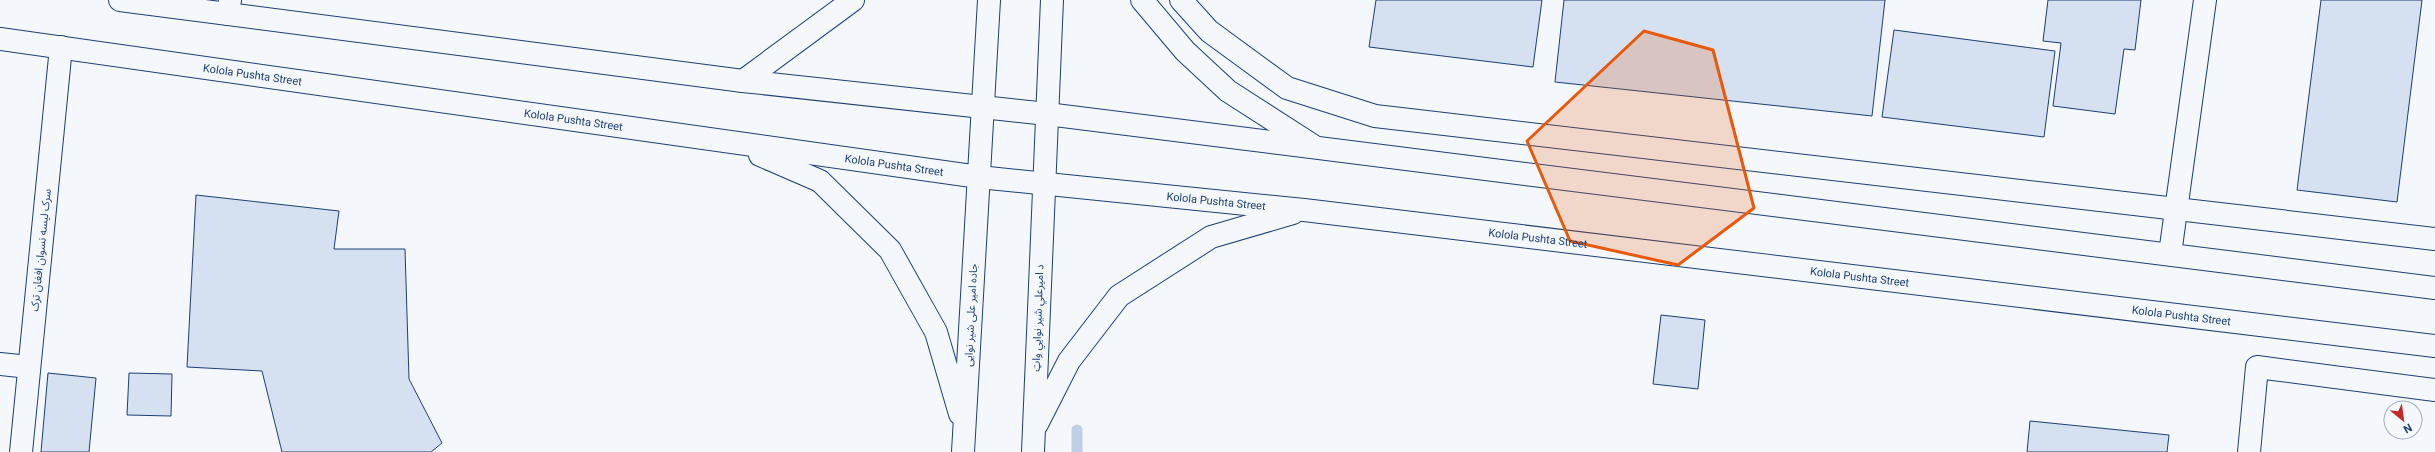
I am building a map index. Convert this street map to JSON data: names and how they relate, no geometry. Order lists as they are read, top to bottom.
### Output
{
  "streets": {
    "main road": [
      "Kolola Pushta Street",
      "سرک لیسه نسوان افغان‌ ترک",
      "جاده امیر علی شیر نوایی",
      "د امیرعلي شیر نوايي واټ"
    ]
  },
  "crossings": [
    ["Kolola Pushta Street", "سرک لیسه نسوان افغان‌ ترک"],
    ["Kolola Pushta Street", "جاده امیر علی شیر نوایی"],
    ["Kolola Pushta Street", "د امیرعلي شیر نوايي واټ"]
  ],
  "north": "bottom right"
}
